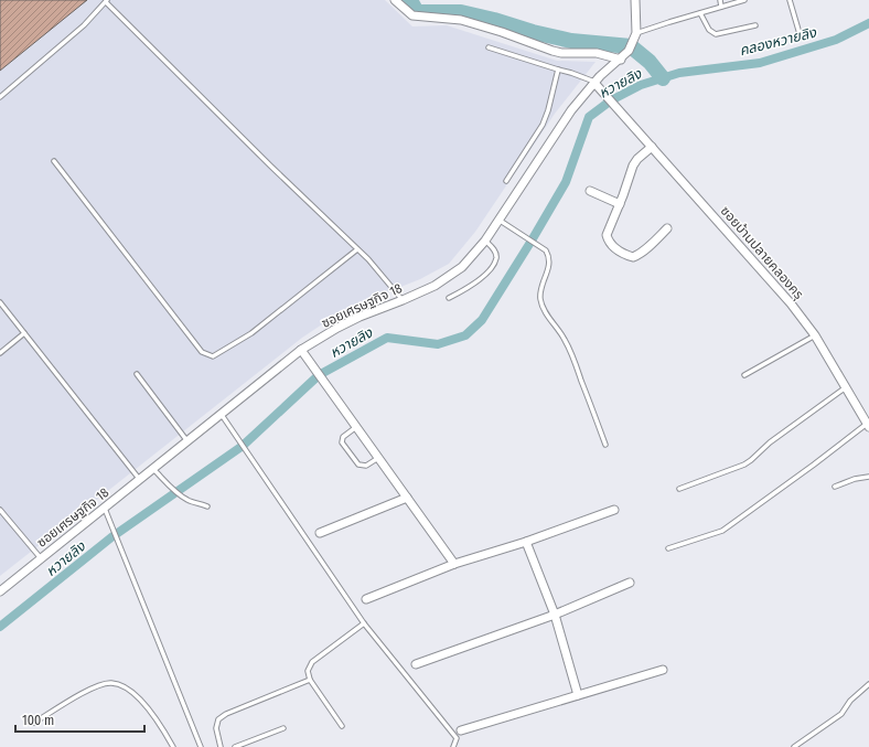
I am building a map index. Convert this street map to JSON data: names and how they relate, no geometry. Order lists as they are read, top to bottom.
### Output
{
  "streets": {
    "street": ["ซอยบ้านปลายคลองครุ", "ซอยเศรษฐกิจ 18"]
  },
  "crossings": [
    ["ซอยบ้านปลายคลองครุ", "ซอยเศรษฐกิจ 18"]
  ],
  "water": ["คลองหวายลิง", "หวายลิง"],
  "scale_bar": "100 m"
}
